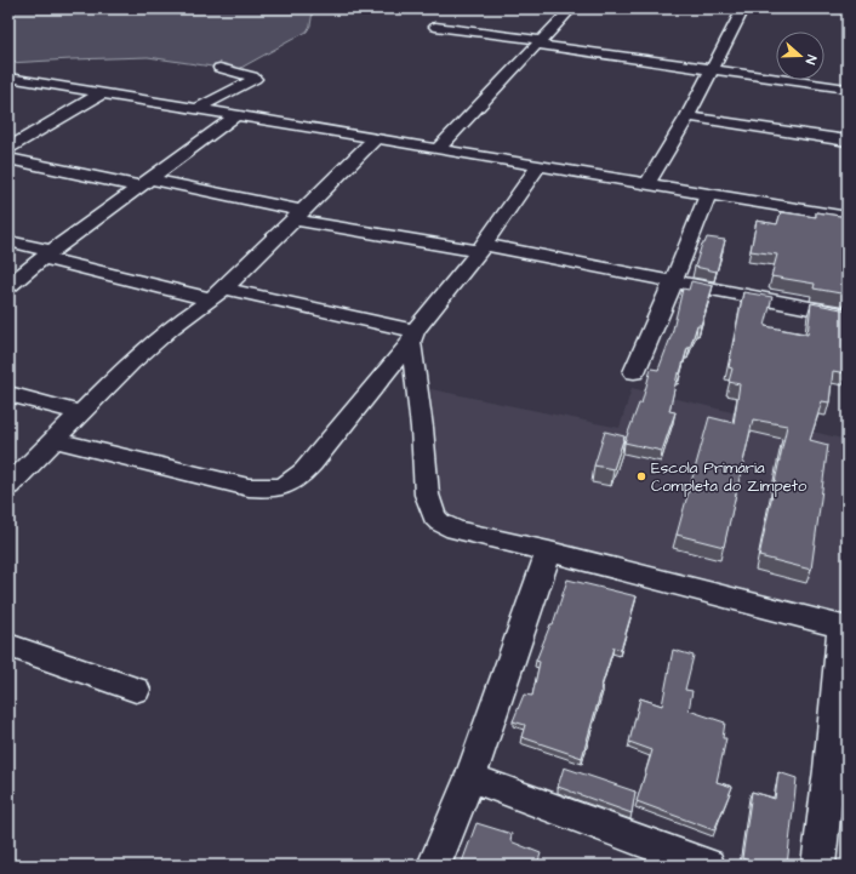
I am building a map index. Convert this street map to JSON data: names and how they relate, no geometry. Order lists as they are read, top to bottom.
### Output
{
  "places": ["Escola Primária Completa do Zimpeto"],
  "north": "right"
}
